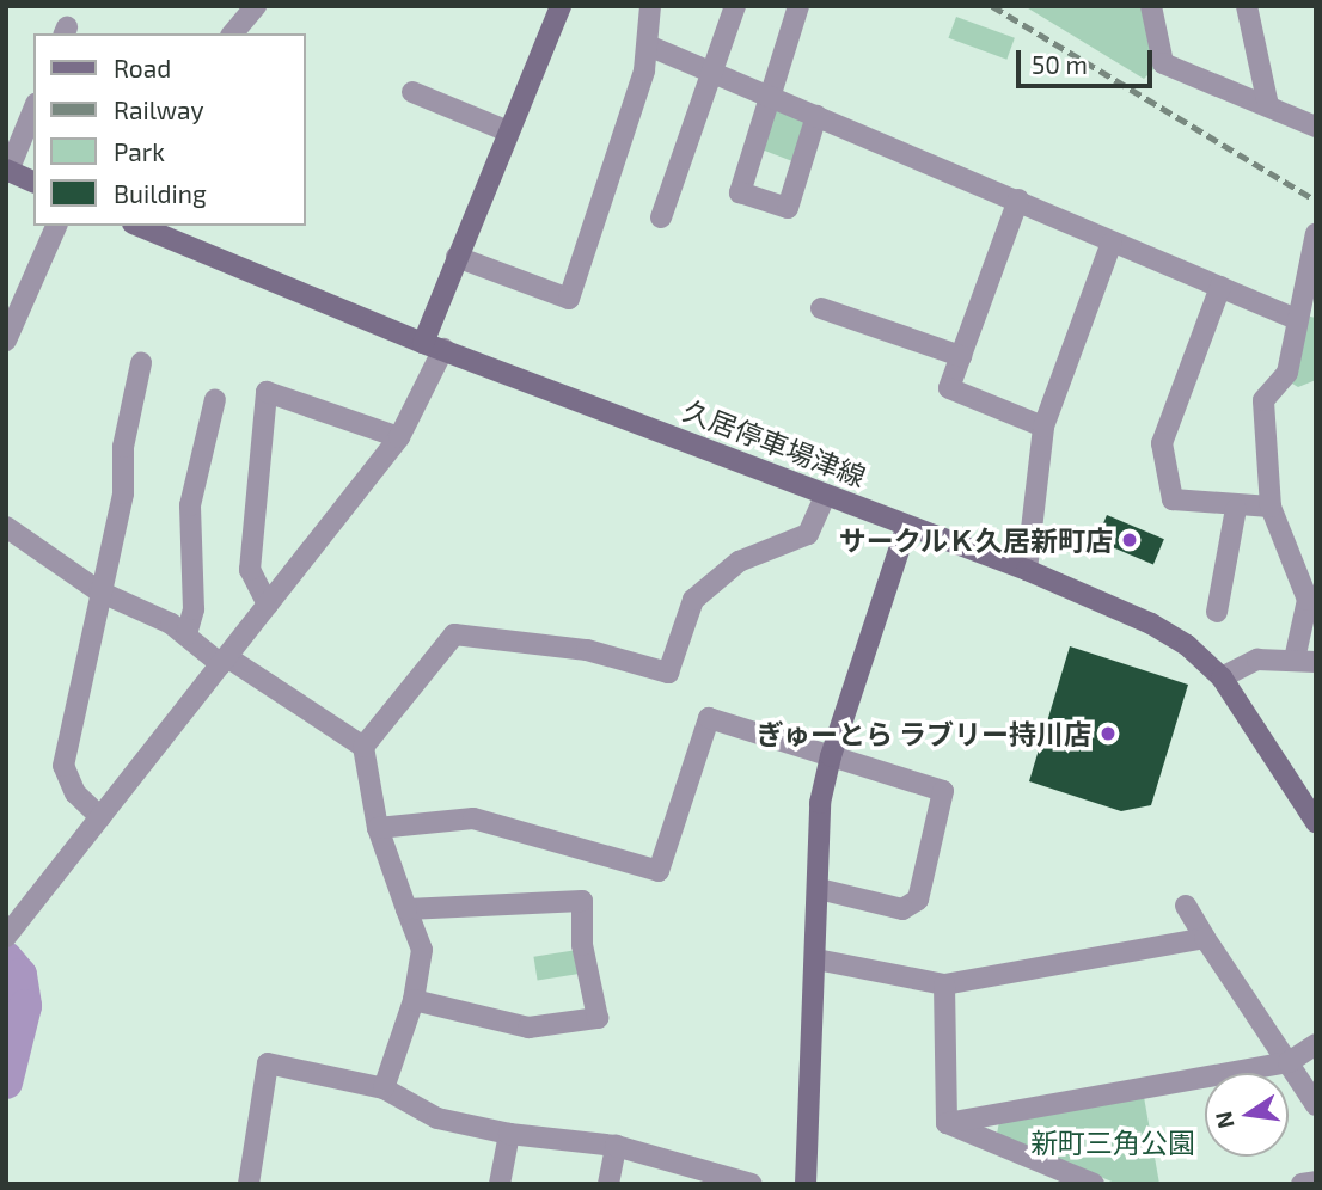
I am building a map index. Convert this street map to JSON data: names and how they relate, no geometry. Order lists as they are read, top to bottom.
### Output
{
  "streets": {
    "main road": ["久居停車場津線"]
  },
  "parks": ["新町三角公園"],
  "places": ["サークルＫ久居新町店", "ぎゅーとら ラブリー持川店"],
  "legend": [
    "Road",
    "Railway",
    "Park",
    "Building"
  ],
  "scale_bar": "50 m",
  "north": "left"
}
